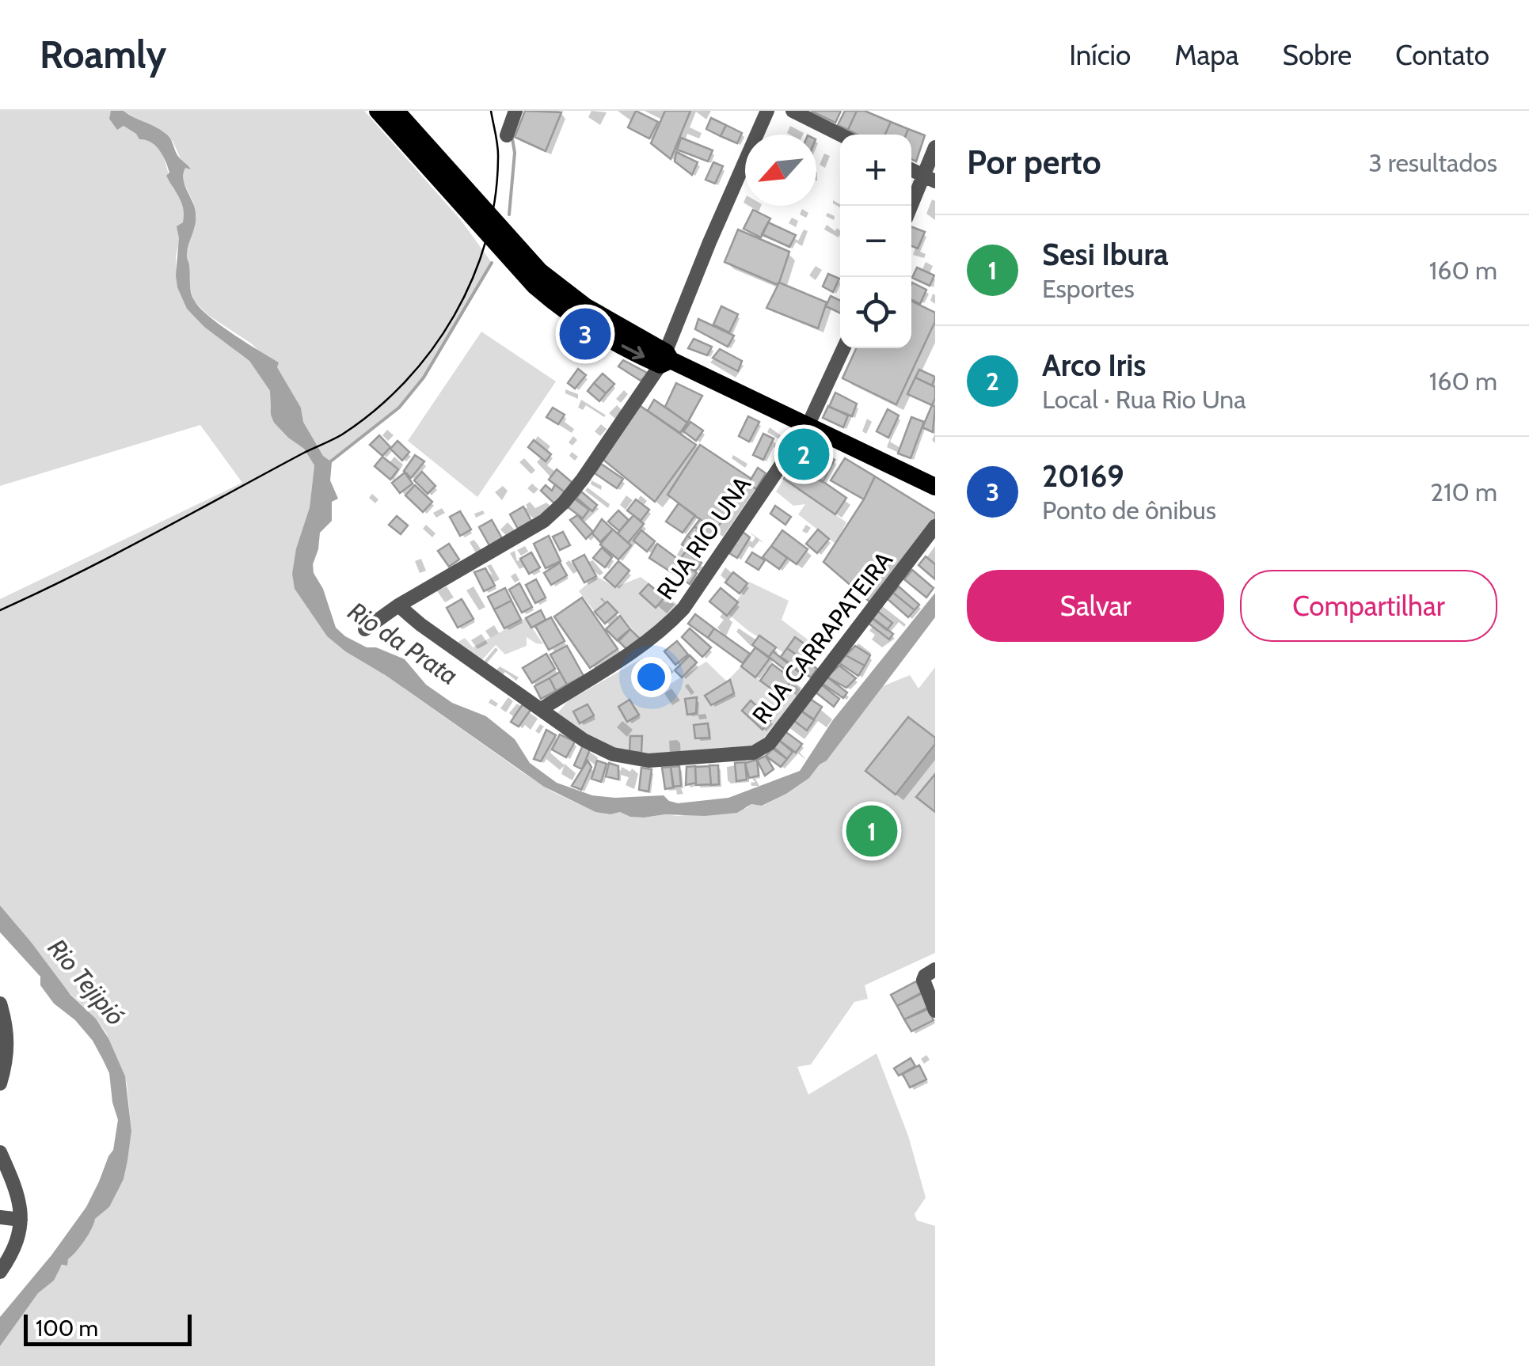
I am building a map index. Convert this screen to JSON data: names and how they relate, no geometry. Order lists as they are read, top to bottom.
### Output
{
  "streets": {
    "street": ["RUA RIO UNA", "RUA CARRAPATEIRA"]
  },
  "crossings": [
    ["RUA RIO UNA", "RUA CARRAPATEIRA"]
  ],
  "water": ["Rio da Prata", "Rio Tejipió"],
  "scale_bar": "100 m",
  "north": "bottom left",
  "page": {
    "header": "Roamly",
    "nav": [
      "Início",
      "Mapa",
      "Sobre",
      "Contato"
    ],
    "heading": ["Por perto", "3 resultados"],
    "map_buttons": ["+", "−"],
    "list": [
      {
        "mark": "1",
        "name": "Sesi Ibura",
        "note": "Esportes",
        "value": "160 m"
      },
      {
        "mark": "2",
        "name": "Arco Iris",
        "note": "Local · Rua Rio Una",
        "value": "160 m"
      },
      {
        "mark": "3",
        "name": "20169",
        "note": "Ponto de ônibus",
        "value": "210 m"
      }
    ],
    "pins": ["3", "2", "1"],
    "buttons": ["Salvar", "Compartilhar"],
    "scale": "100 m"
  }
}
